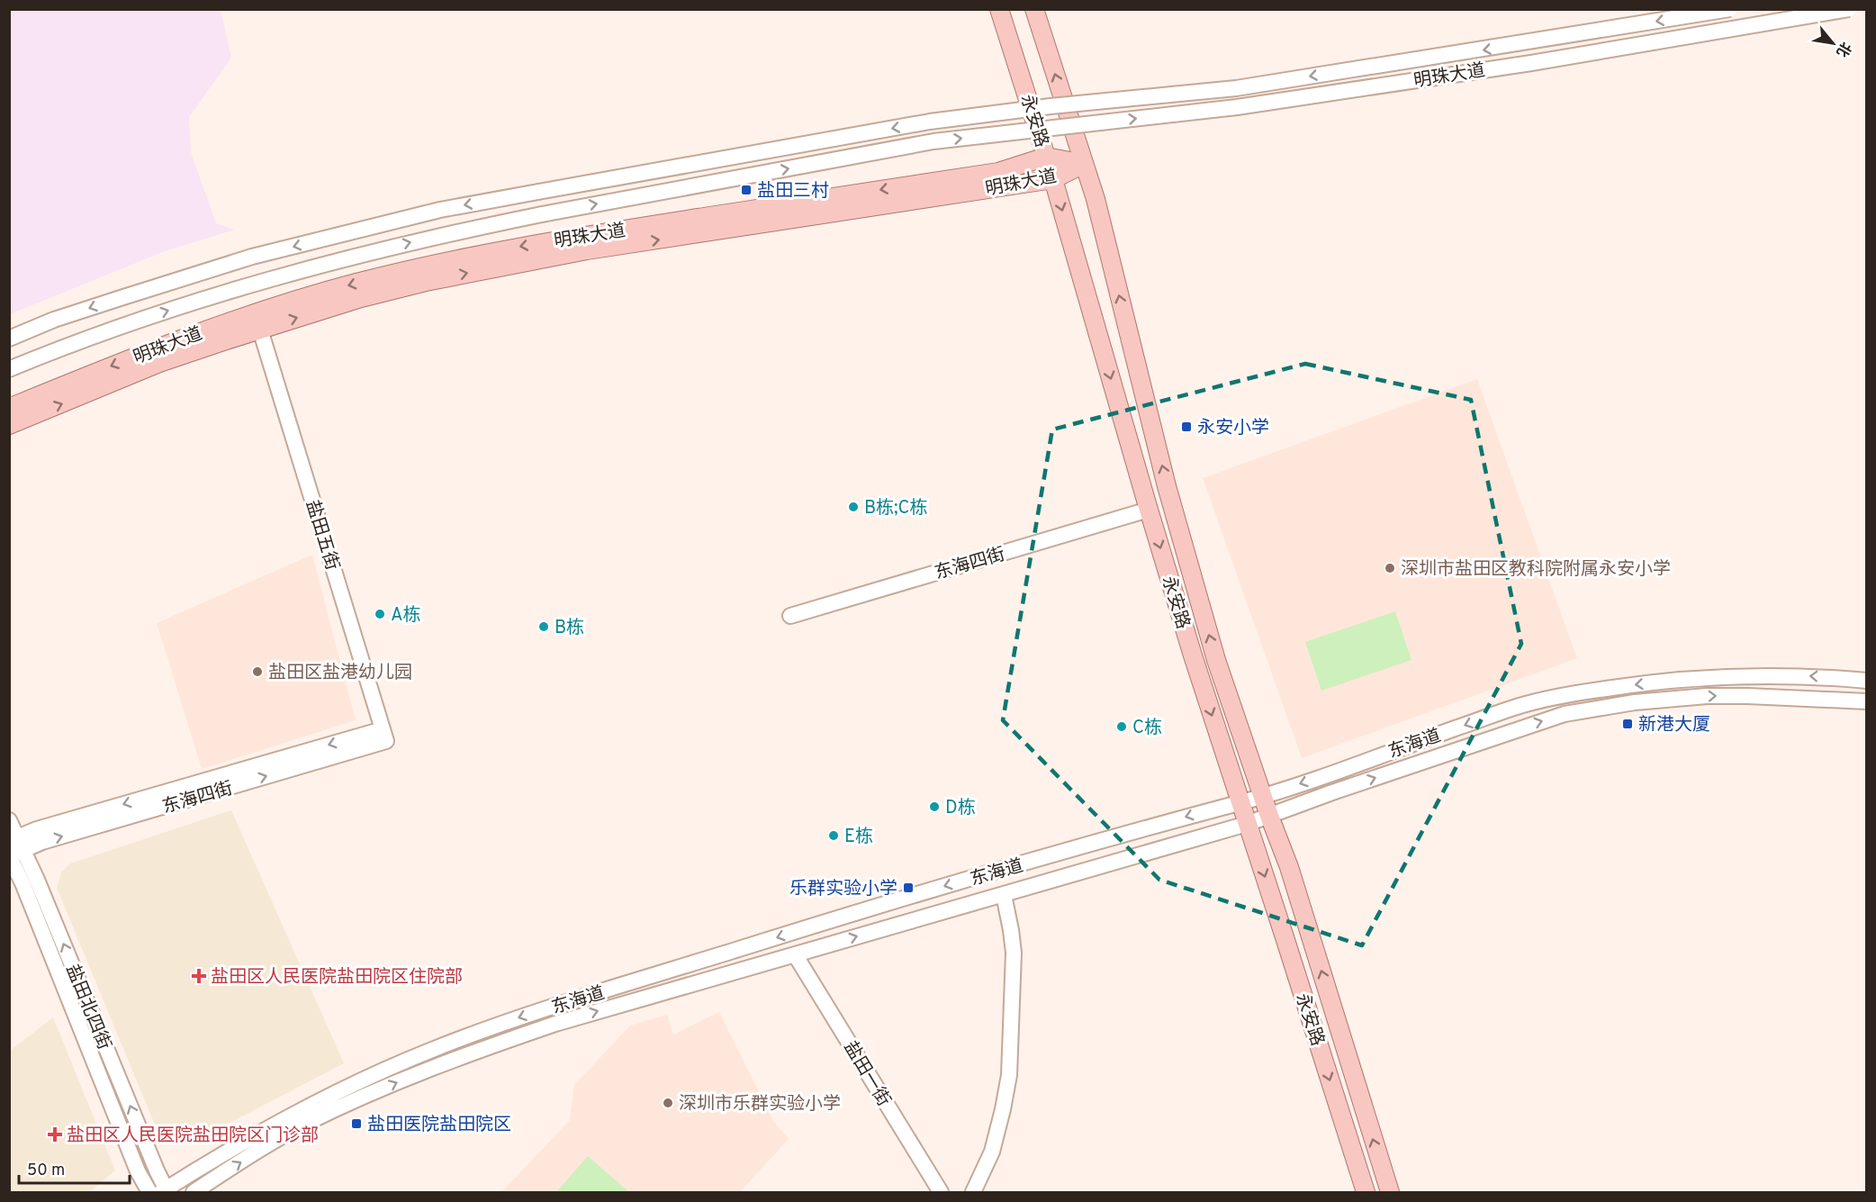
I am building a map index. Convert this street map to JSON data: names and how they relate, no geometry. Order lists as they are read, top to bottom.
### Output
{
  "streets": {
    "main road": ["明珠大道", "永安路"],
    "street": [
      "盐田五街",
      "东海四街",
      "东海道",
      "盐田北四街",
      "盐田一街"
    ]
  },
  "crossings": [
    ["明珠大道", "永安路"],
    ["明珠大道", "盐田五街"],
    ["永安路", "东海四街"],
    ["永安路", "东海道"],
    ["盐田五街", "东海四街"],
    ["东海四街", "盐田北四街"],
    ["东海道", "盐田北四街"],
    ["东海道", "盐田一街"]
  ],
  "places": {
    "transit": [
      "盐田三村",
      "永安小学",
      "新港大厦",
      "乐群实验小学",
      "盐田医院盐田院区"
    ],
    "other": [
      "B栋;C栋",
      "深圳市盐田区教科院附属永安小学",
      "A栋",
      "B栋",
      "盐田区盐港幼儿园",
      "C栋",
      "D栋",
      "E栋",
      "深圳市乐群实验小学"
    ],
    "health": ["盐田区人民医院盐田院区住院部", "盐田区人民医院盐田院区门诊部"]
  },
  "scale_bar": "50 m",
  "north": "bottom right"
}
